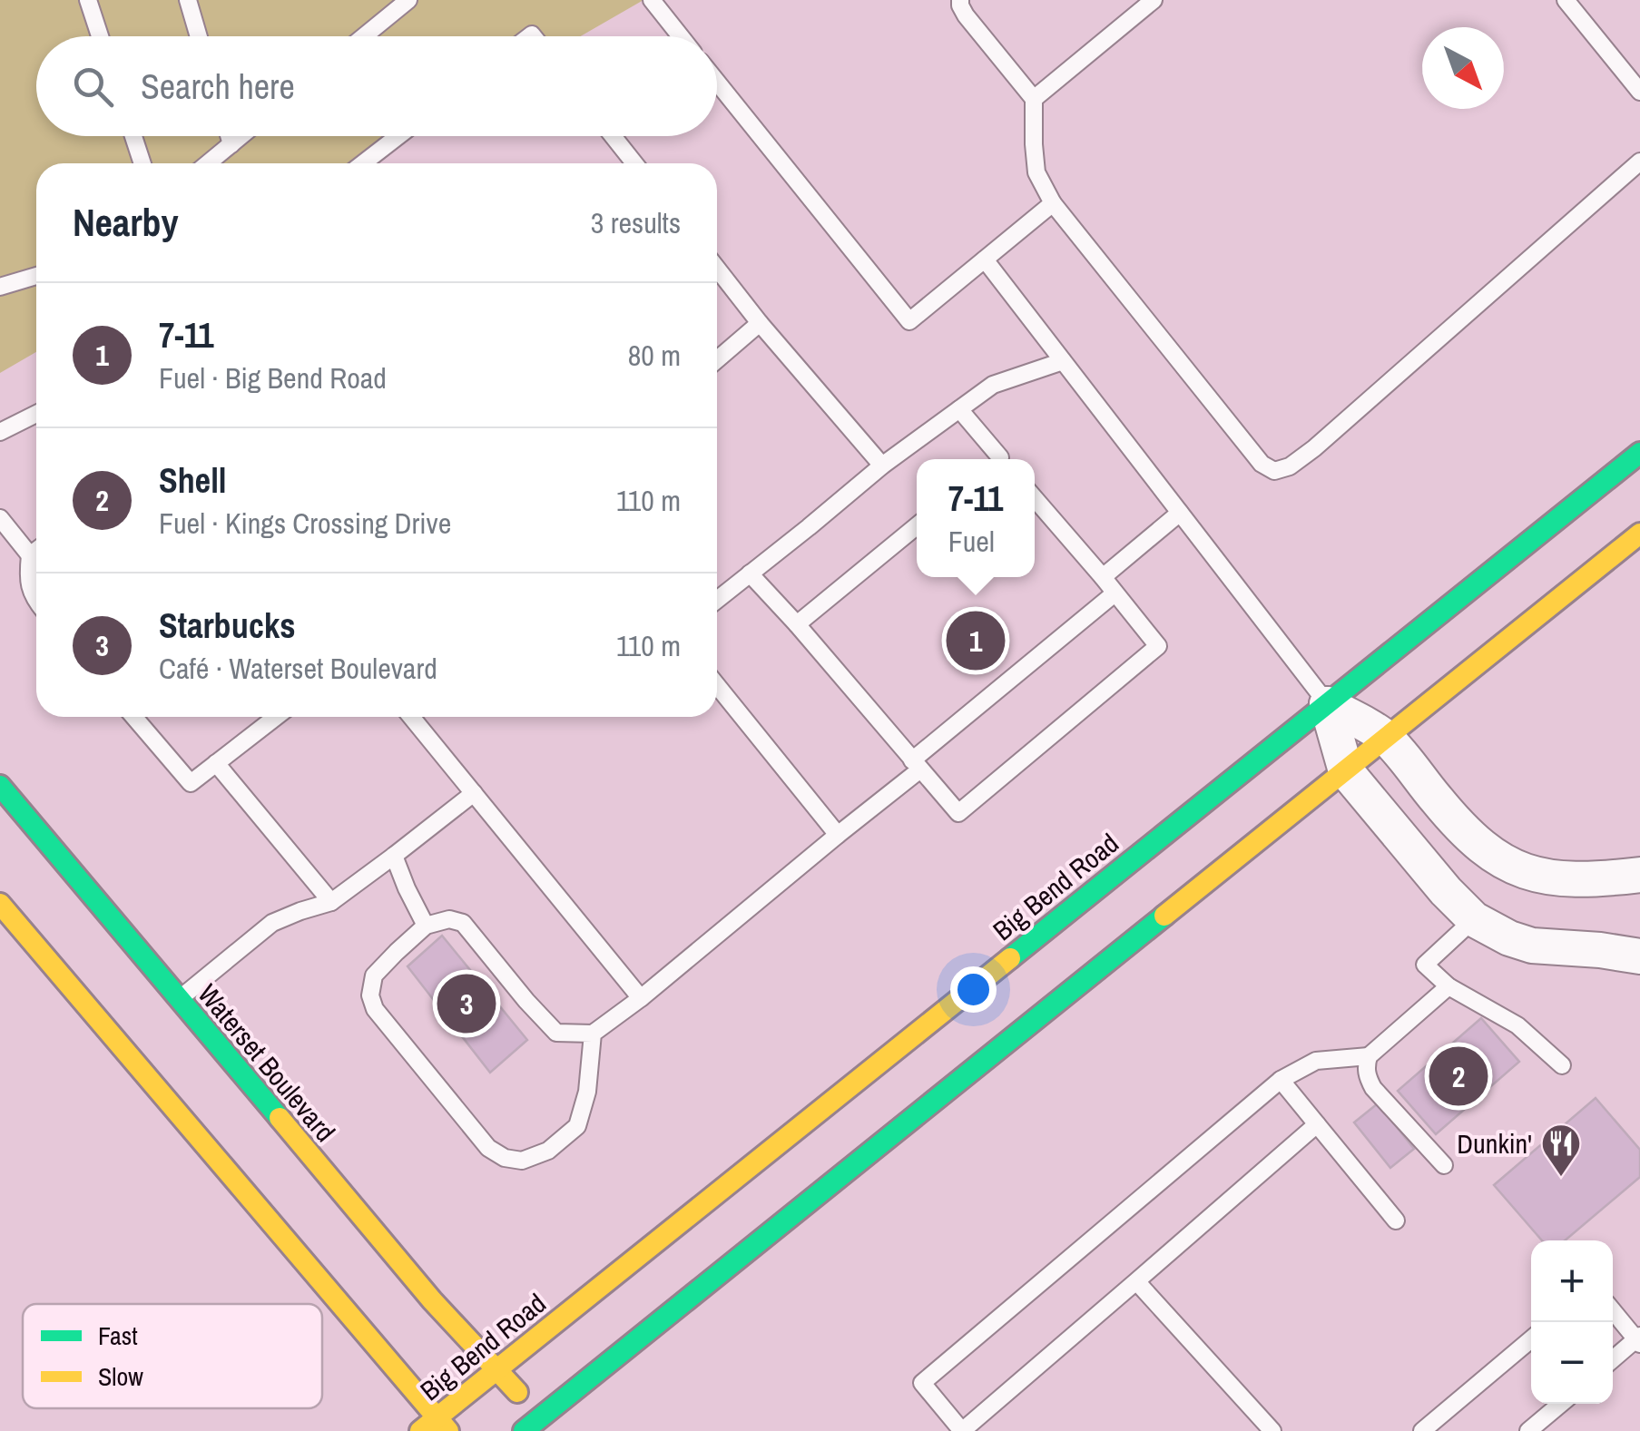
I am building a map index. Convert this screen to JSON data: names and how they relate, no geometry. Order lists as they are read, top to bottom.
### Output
{
  "streets": {
    "main road": ["Big Bend Road", "Waterset Boulevard"]
  },
  "crossings": [
    ["Big Bend Road", "Waterset Boulevard"]
  ],
  "places": {
    "restaurant": ["Dunkin'"]
  },
  "legend": ["Fast", "Slow"],
  "north": "bottom right",
  "page": {
    "search": "Search here",
    "heading": ["Nearby", "3 results"],
    "list": [
      {
        "mark": "1",
        "name": "7-11",
        "note": "Fuel · Big Bend Road",
        "value": "80 m"
      },
      {
        "mark": "2",
        "name": "Shell",
        "note": "Fuel · Kings Crossing Drive",
        "value": "110 m"
      },
      {
        "mark": "3",
        "name": "Starbucks",
        "note": "Café · Waterset Boulevard",
        "value": "110 m"
      }
    ],
    "popup": ["7-11", "Fuel"],
    "pins": ["1", "3", "2"],
    "map_buttons": ["+", "−"]
  }
}
